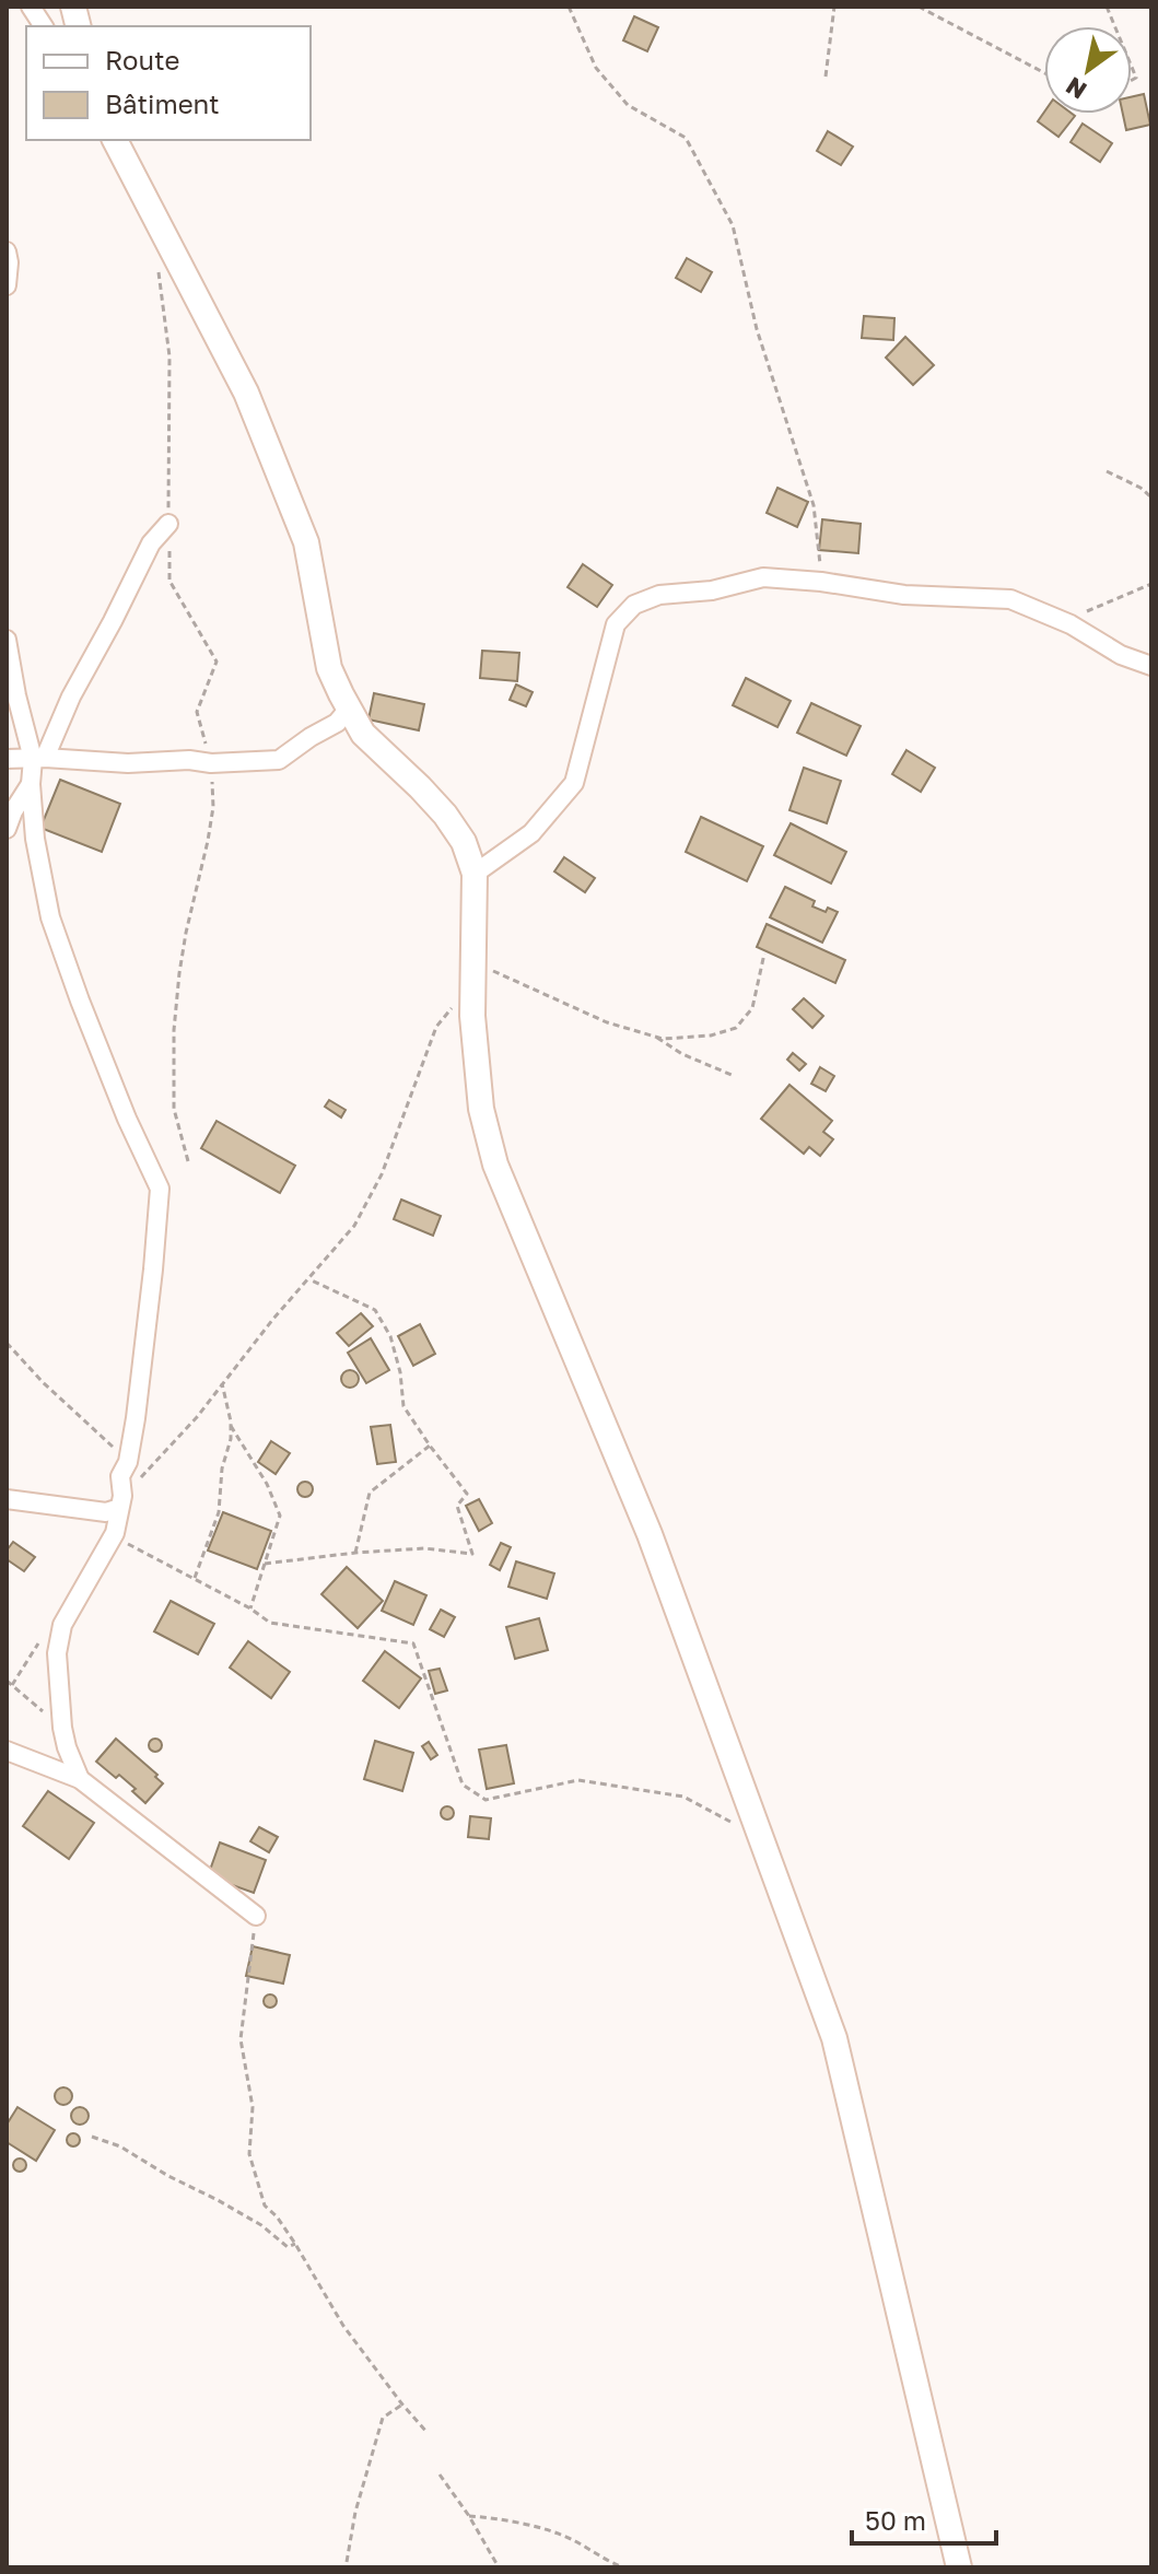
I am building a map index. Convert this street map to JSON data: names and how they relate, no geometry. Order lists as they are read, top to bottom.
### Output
{
  "legend": ["Route", "Bâtiment"],
  "scale_bar": "50 m",
  "north": "bottom left"
}
